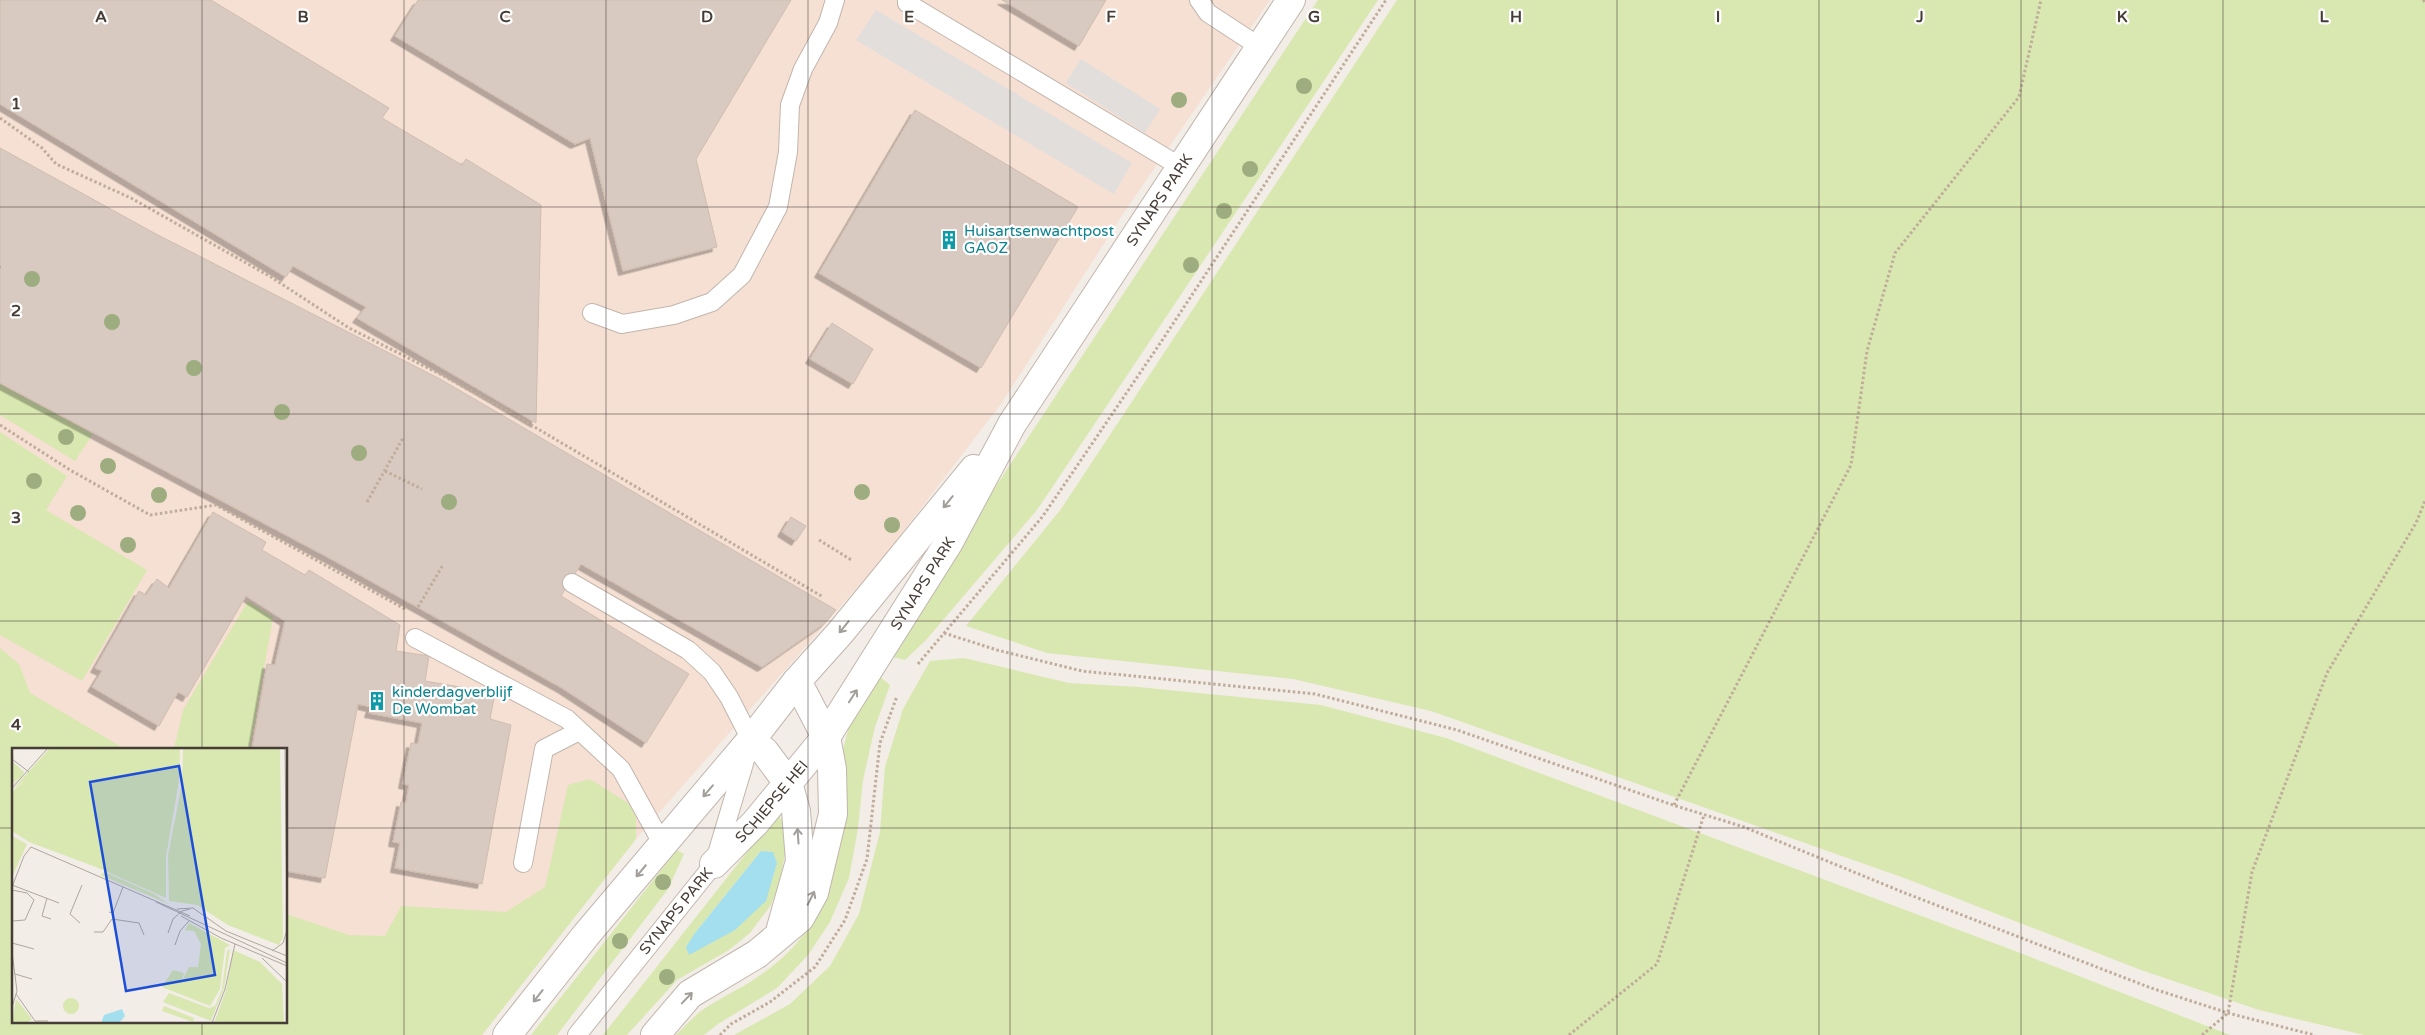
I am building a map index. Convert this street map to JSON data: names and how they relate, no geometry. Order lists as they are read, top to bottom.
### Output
{
  "streets": {
    "street": ["SYNAPS PARK", "SCHIEPSE HEI"]
  },
  "crossings": [
    ["SYNAPS PARK", "SCHIEPSE HEI"]
  ],
  "places": {
    "building": ["Huisartsenwachtpost GAOZ", "kinderdagverblijf De Wombat"]
  },
  "grid": {
    "columns": [
      "A",
      "B",
      "C",
      "D",
      "E",
      "F",
      "G",
      "H",
      "I",
      "J",
      "K",
      "L"
    ],
    "rows": [
      "1",
      "2",
      "3",
      "4"
    ]
  }
}
